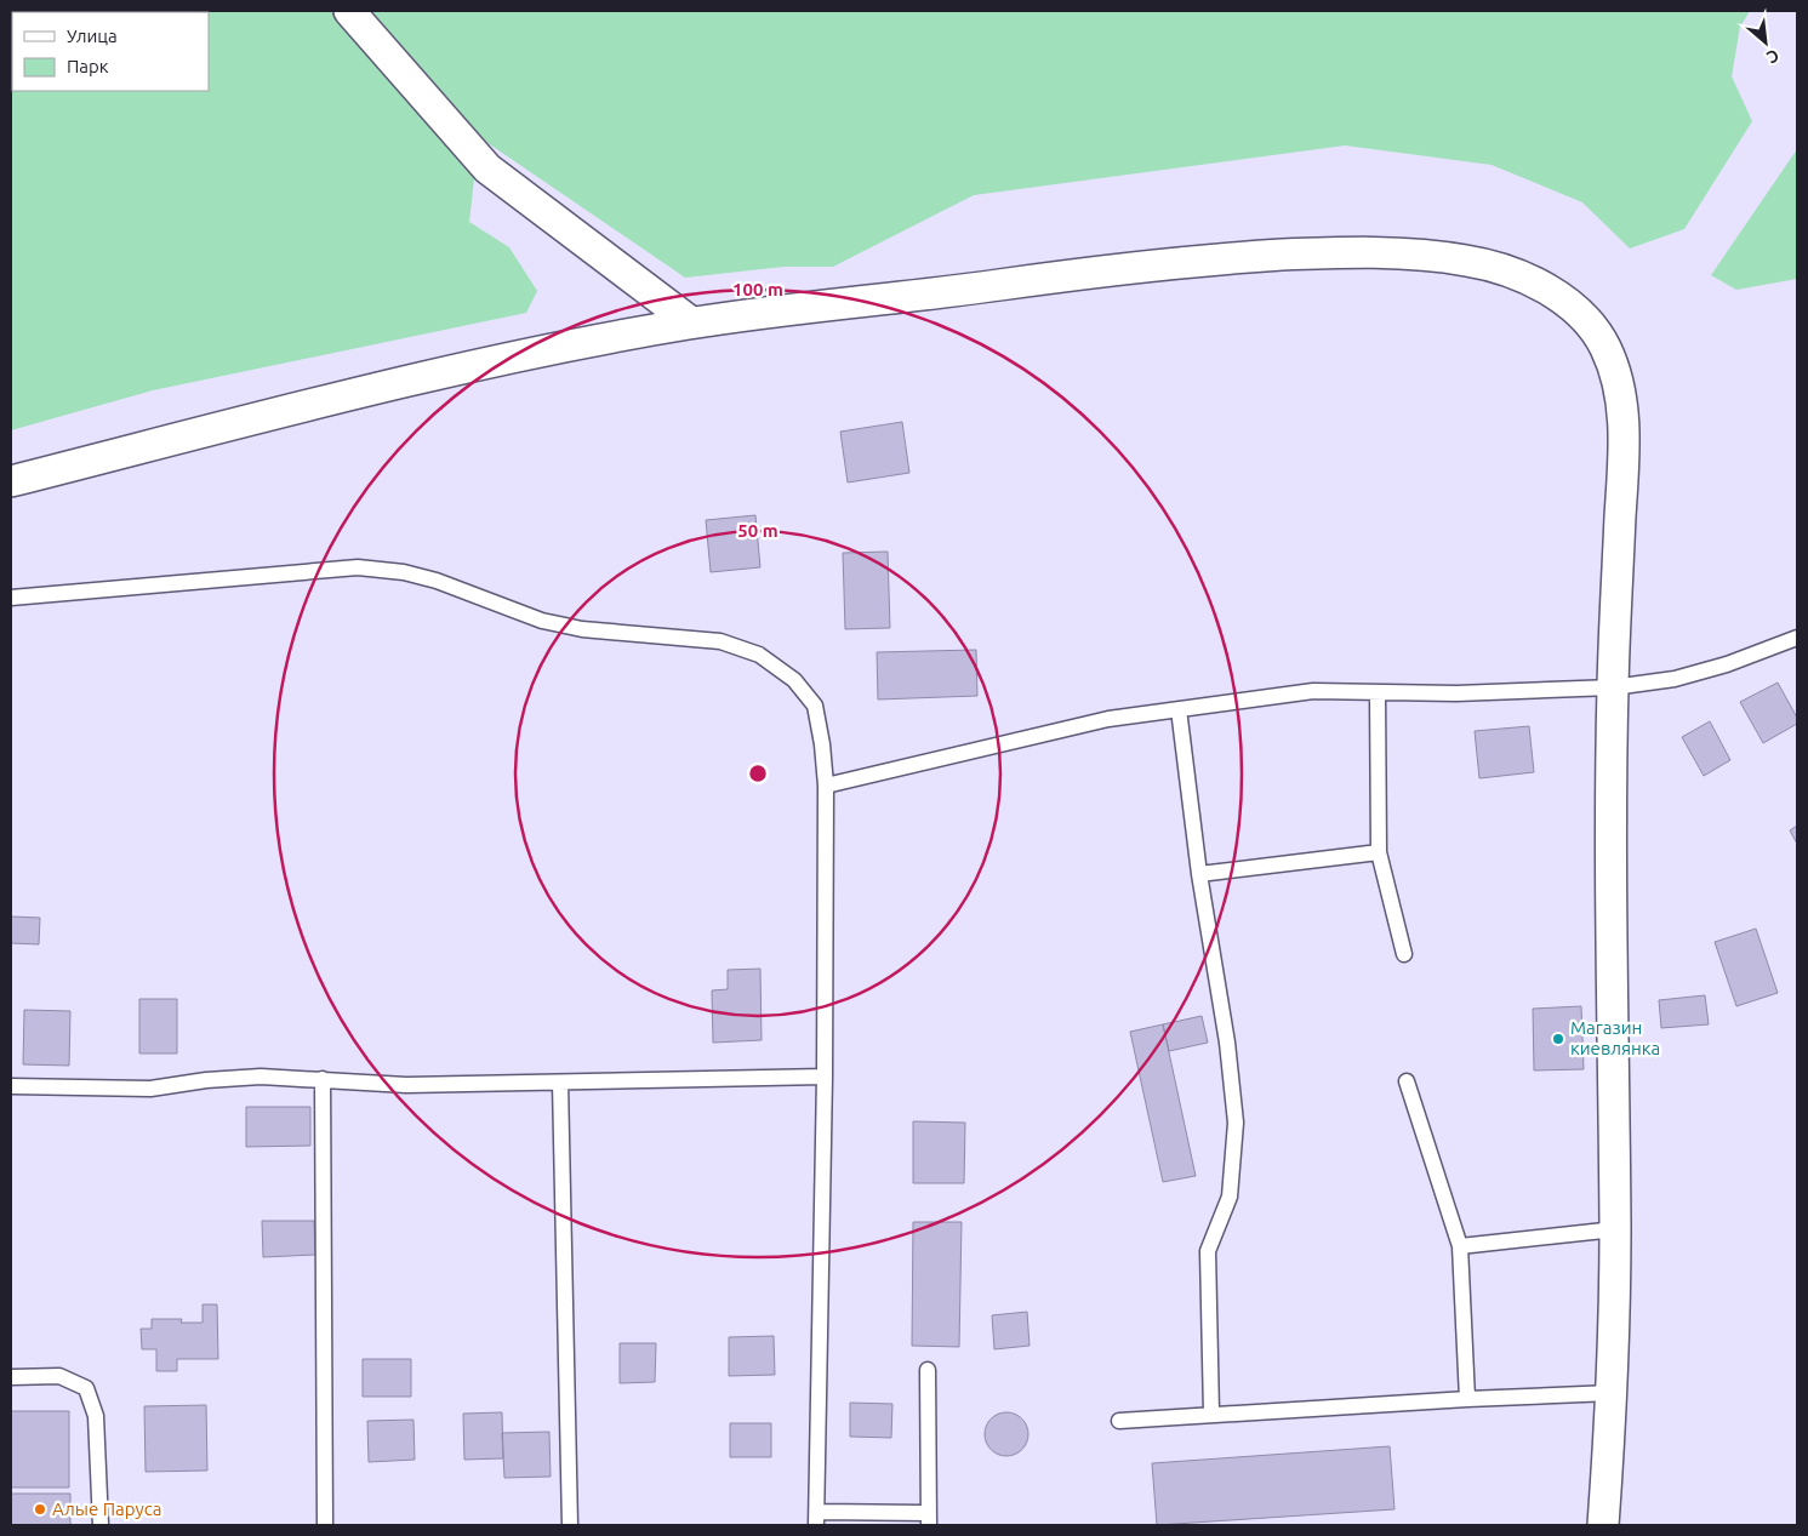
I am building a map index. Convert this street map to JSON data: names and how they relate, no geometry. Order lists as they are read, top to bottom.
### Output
{
  "places": ["Магазин киевлянка", "Алые Паруса"],
  "legend": ["Улица", "Парк"],
  "north": "bottom right",
  "rings": ["100 m", "50 m"]
}
